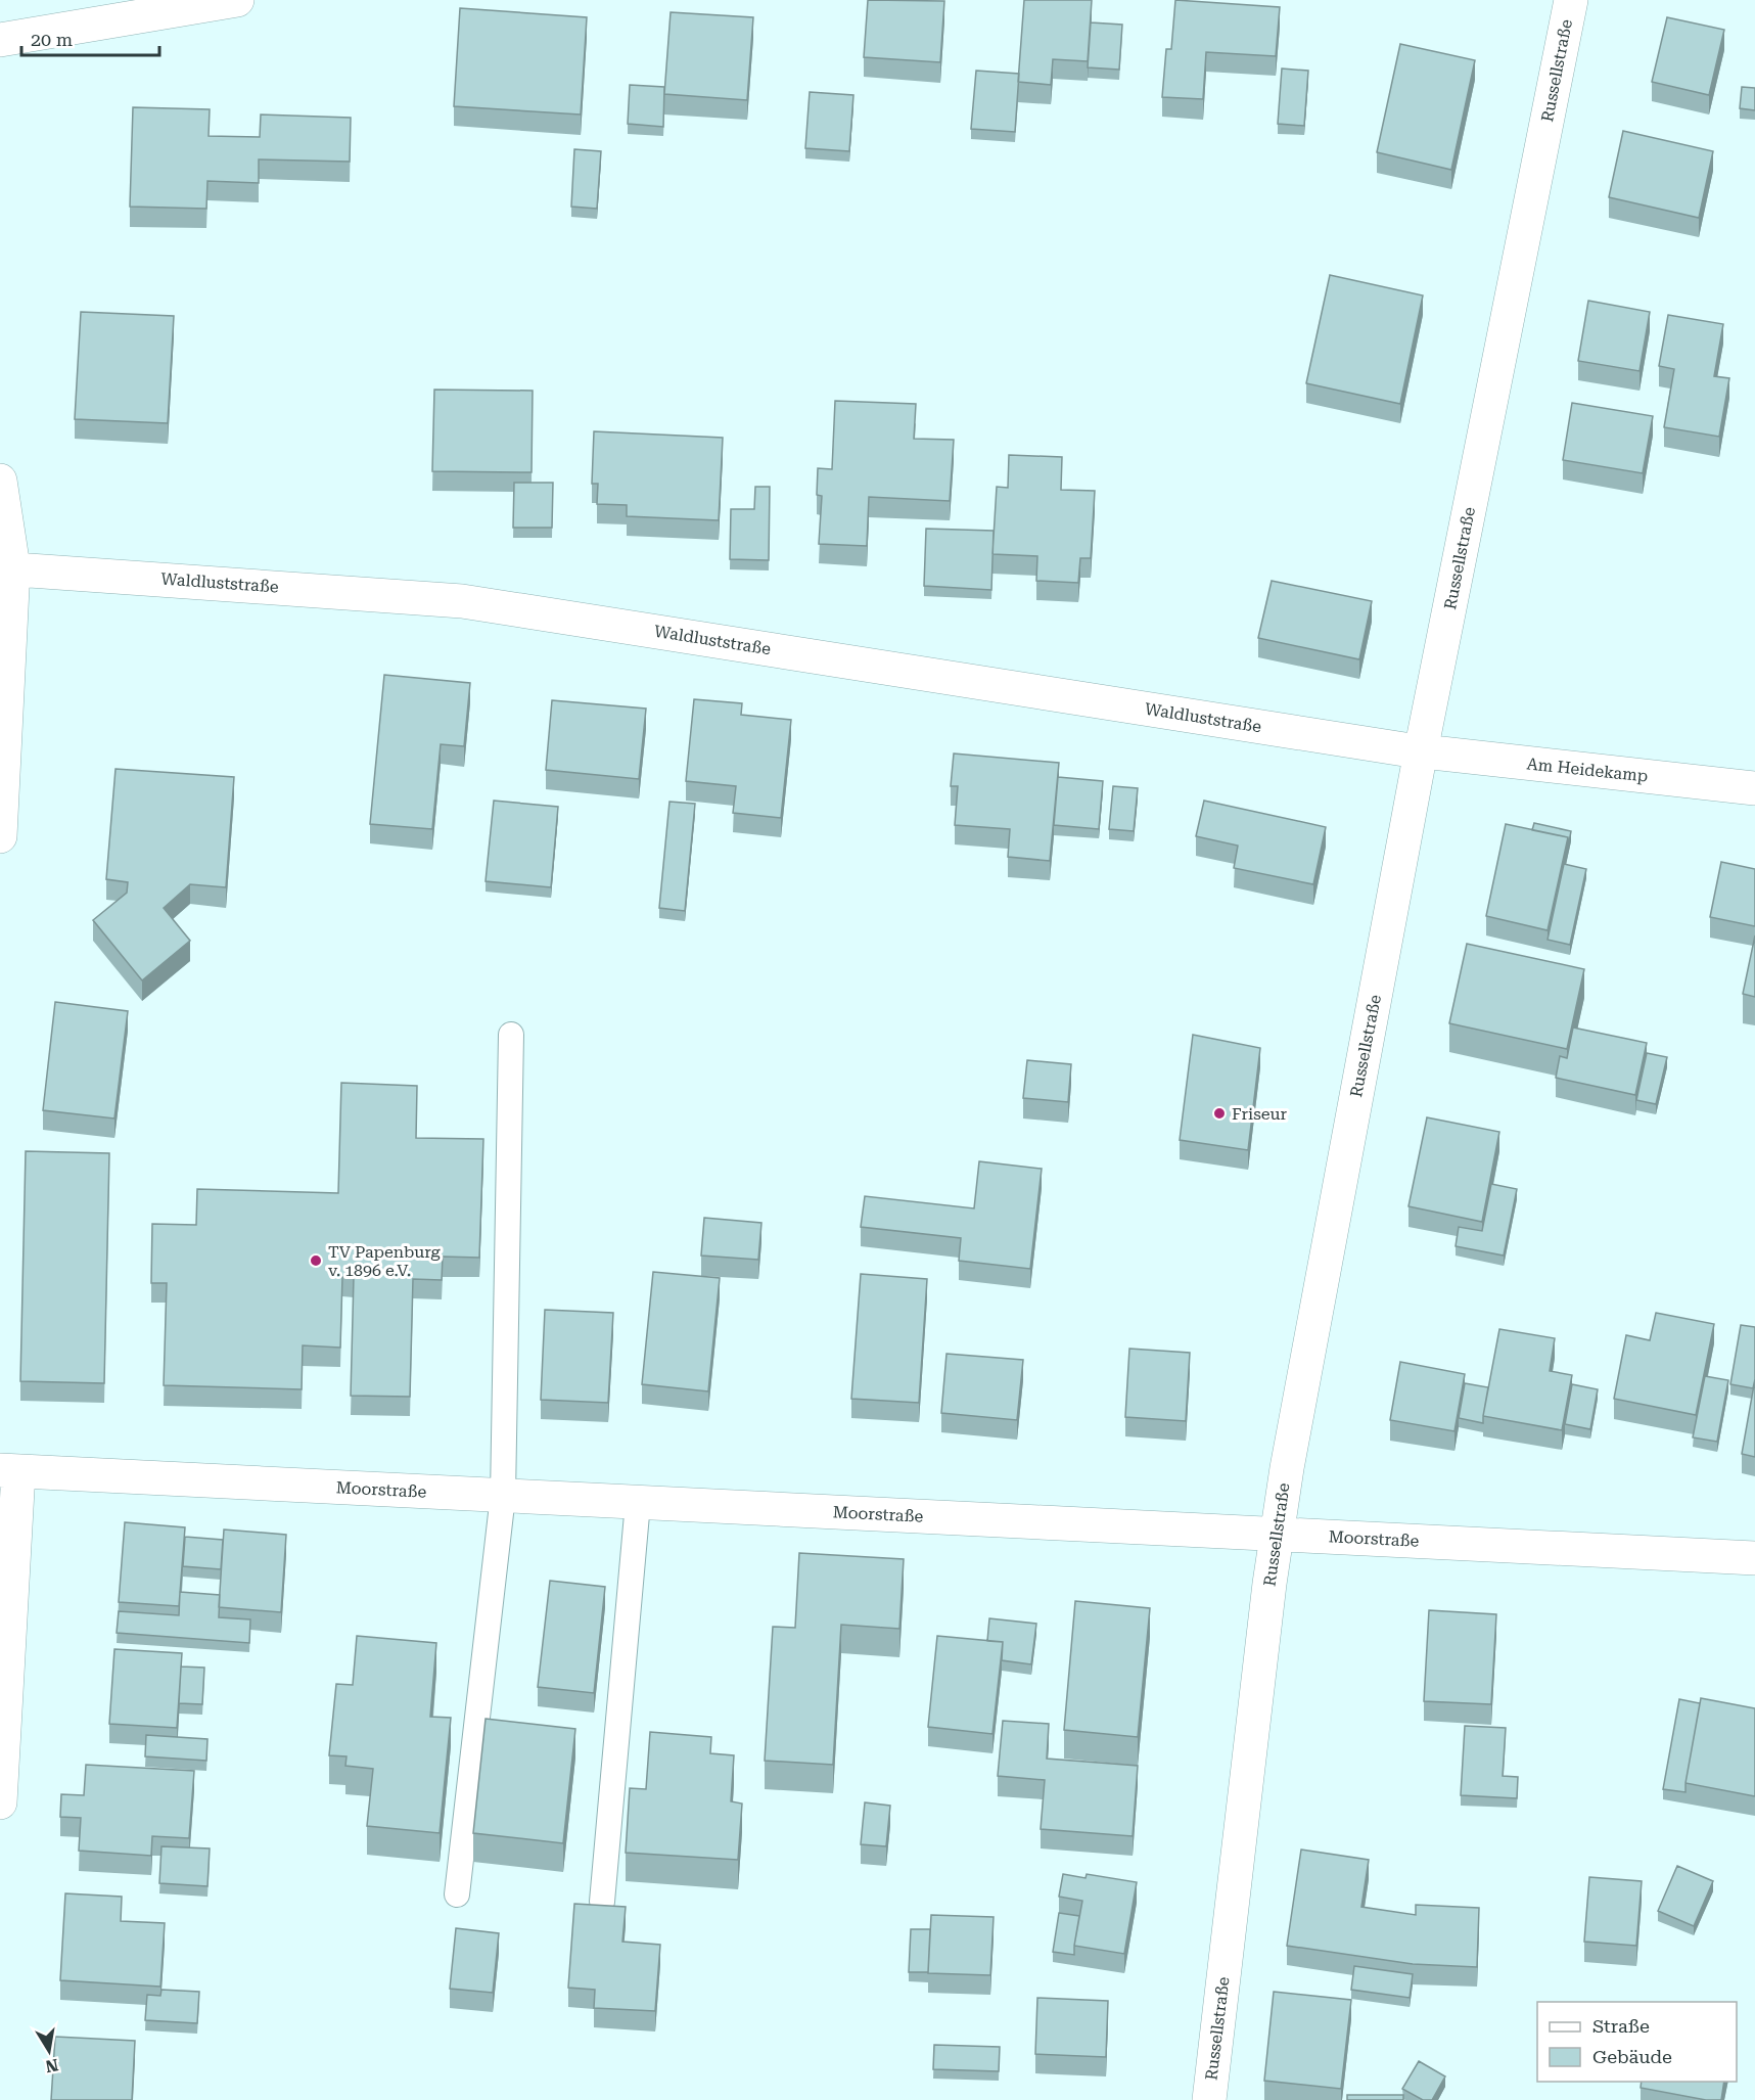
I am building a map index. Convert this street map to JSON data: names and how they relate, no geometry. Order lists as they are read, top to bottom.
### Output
{
  "streets": {
    "street": [
      "Russellstraße",
      "Waldluststraße",
      "Am Heidekamp",
      "Moorstraße"
    ]
  },
  "crossings": [
    ["Russellstraße", "Waldluststraße"],
    ["Russellstraße", "Am Heidekamp"],
    ["Russellstraße", "Moorstraße"],
    ["Waldluststraße", "Am Heidekamp"]
  ],
  "places": ["Friseur", "TV Papenburg v. 1896 e.V."],
  "legend": ["Straße", "Gebäude"],
  "scale_bar": "20 m",
  "north": "bottom"
}
